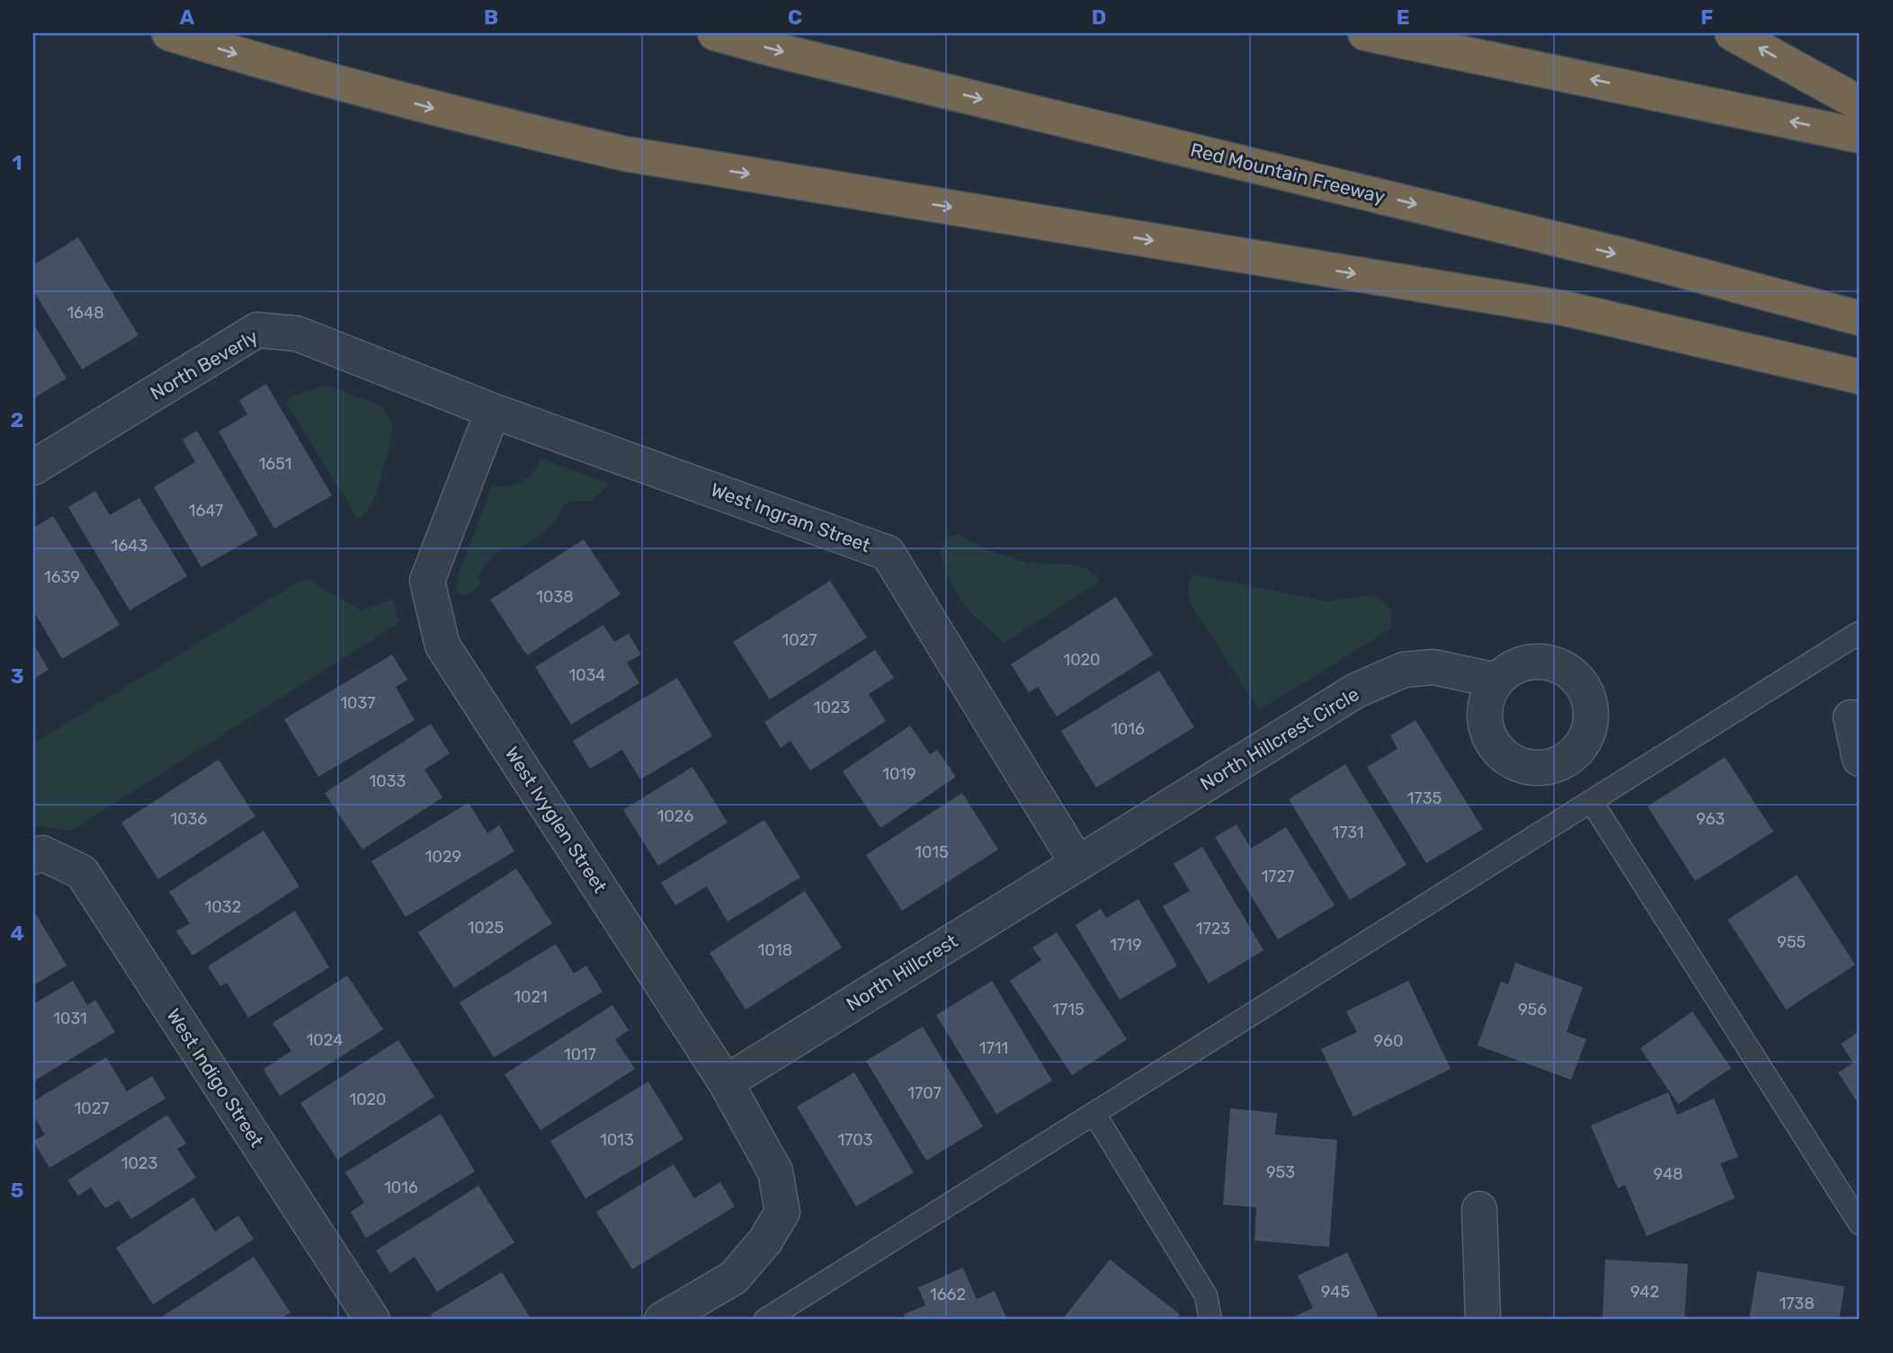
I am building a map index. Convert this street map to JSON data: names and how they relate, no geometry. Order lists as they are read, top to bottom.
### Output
{
  "streets": {
    "highway": ["Red Mountain Freeway"],
    "street": [
      "North Beverly",
      "West Ingram Street",
      "North Hillcrest Circle",
      "West Ivyglen Street",
      "North Hillcrest",
      "West Indigo Street"
    ]
  },
  "crossings": [
    ["North Beverly", "West Ingram Street"],
    ["North Beverly", "West Ivyglen Street"],
    ["West Ingram Street", "North Hillcrest Circle"],
    ["West Ingram Street", "West Ivyglen Street"],
    ["West Ingram Street", "North Hillcrest"],
    ["North Hillcrest Circle", "North Hillcrest"],
    ["West Ivyglen Street", "North Hillcrest"]
  ],
  "house_numbers": [
    "1648",
    "1651",
    "1647",
    "1643",
    "1639",
    "1038",
    "1027",
    "1020",
    "1034",
    "1037",
    "1023",
    "1016",
    "1019",
    "1033",
    "1735",
    "1026",
    "1036",
    "963",
    "1731",
    "1015",
    "1029",
    "1727",
    "1032",
    "1025",
    "1723",
    "955",
    "1719",
    "1018",
    "1021",
    "1715",
    "956",
    "1031",
    "1024",
    "960",
    "1711",
    "1017",
    "1707",
    "1020",
    "1027",
    "1013",
    "1703",
    "1023",
    "953",
    "948",
    "1016",
    "945",
    "942",
    "1662",
    "1738"
  ],
  "grid": {
    "columns": [
      "A",
      "B",
      "C",
      "D",
      "E",
      "F"
    ],
    "rows": [
      "1",
      "2",
      "3",
      "4",
      "5"
    ]
  }
}
